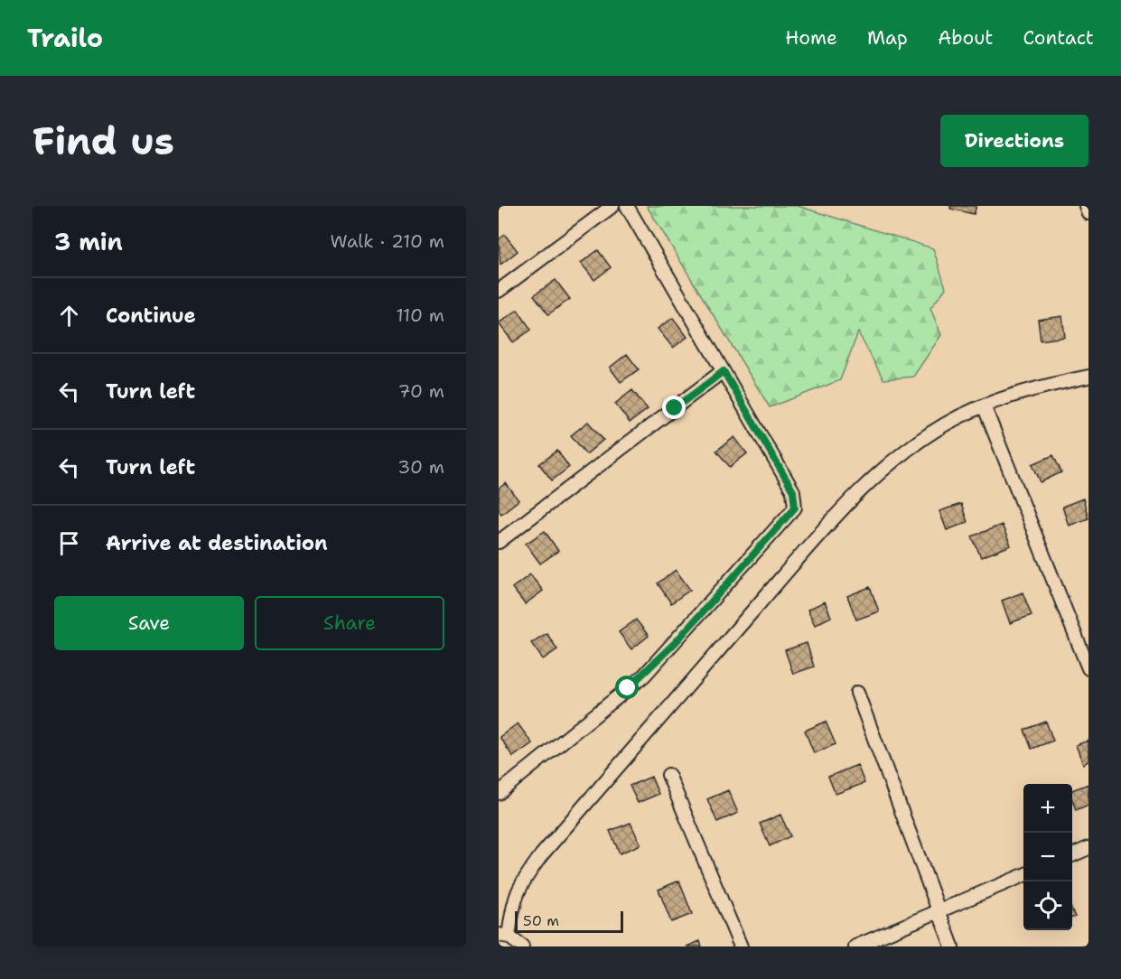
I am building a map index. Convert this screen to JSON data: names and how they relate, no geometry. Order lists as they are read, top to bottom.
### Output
{
  "scale_bar": "50 m",
  "page": {
    "header": "Trailo",
    "nav": [
      "Home",
      "Map",
      "About",
      "Contact"
    ],
    "buttons": [
      "Directions",
      ["Save", "Share"]
    ],
    "title": "Find us",
    "heading": ["3 min", "Walk · 210 m"],
    "list": [
      ["Continue", "110 m"],
      ["Turn left", "70 m"],
      ["Turn left", "30 m"],
      "Arrive at destination"
    ],
    "map_buttons": ["+", "−"],
    "scale": "50 m"
  }
}
